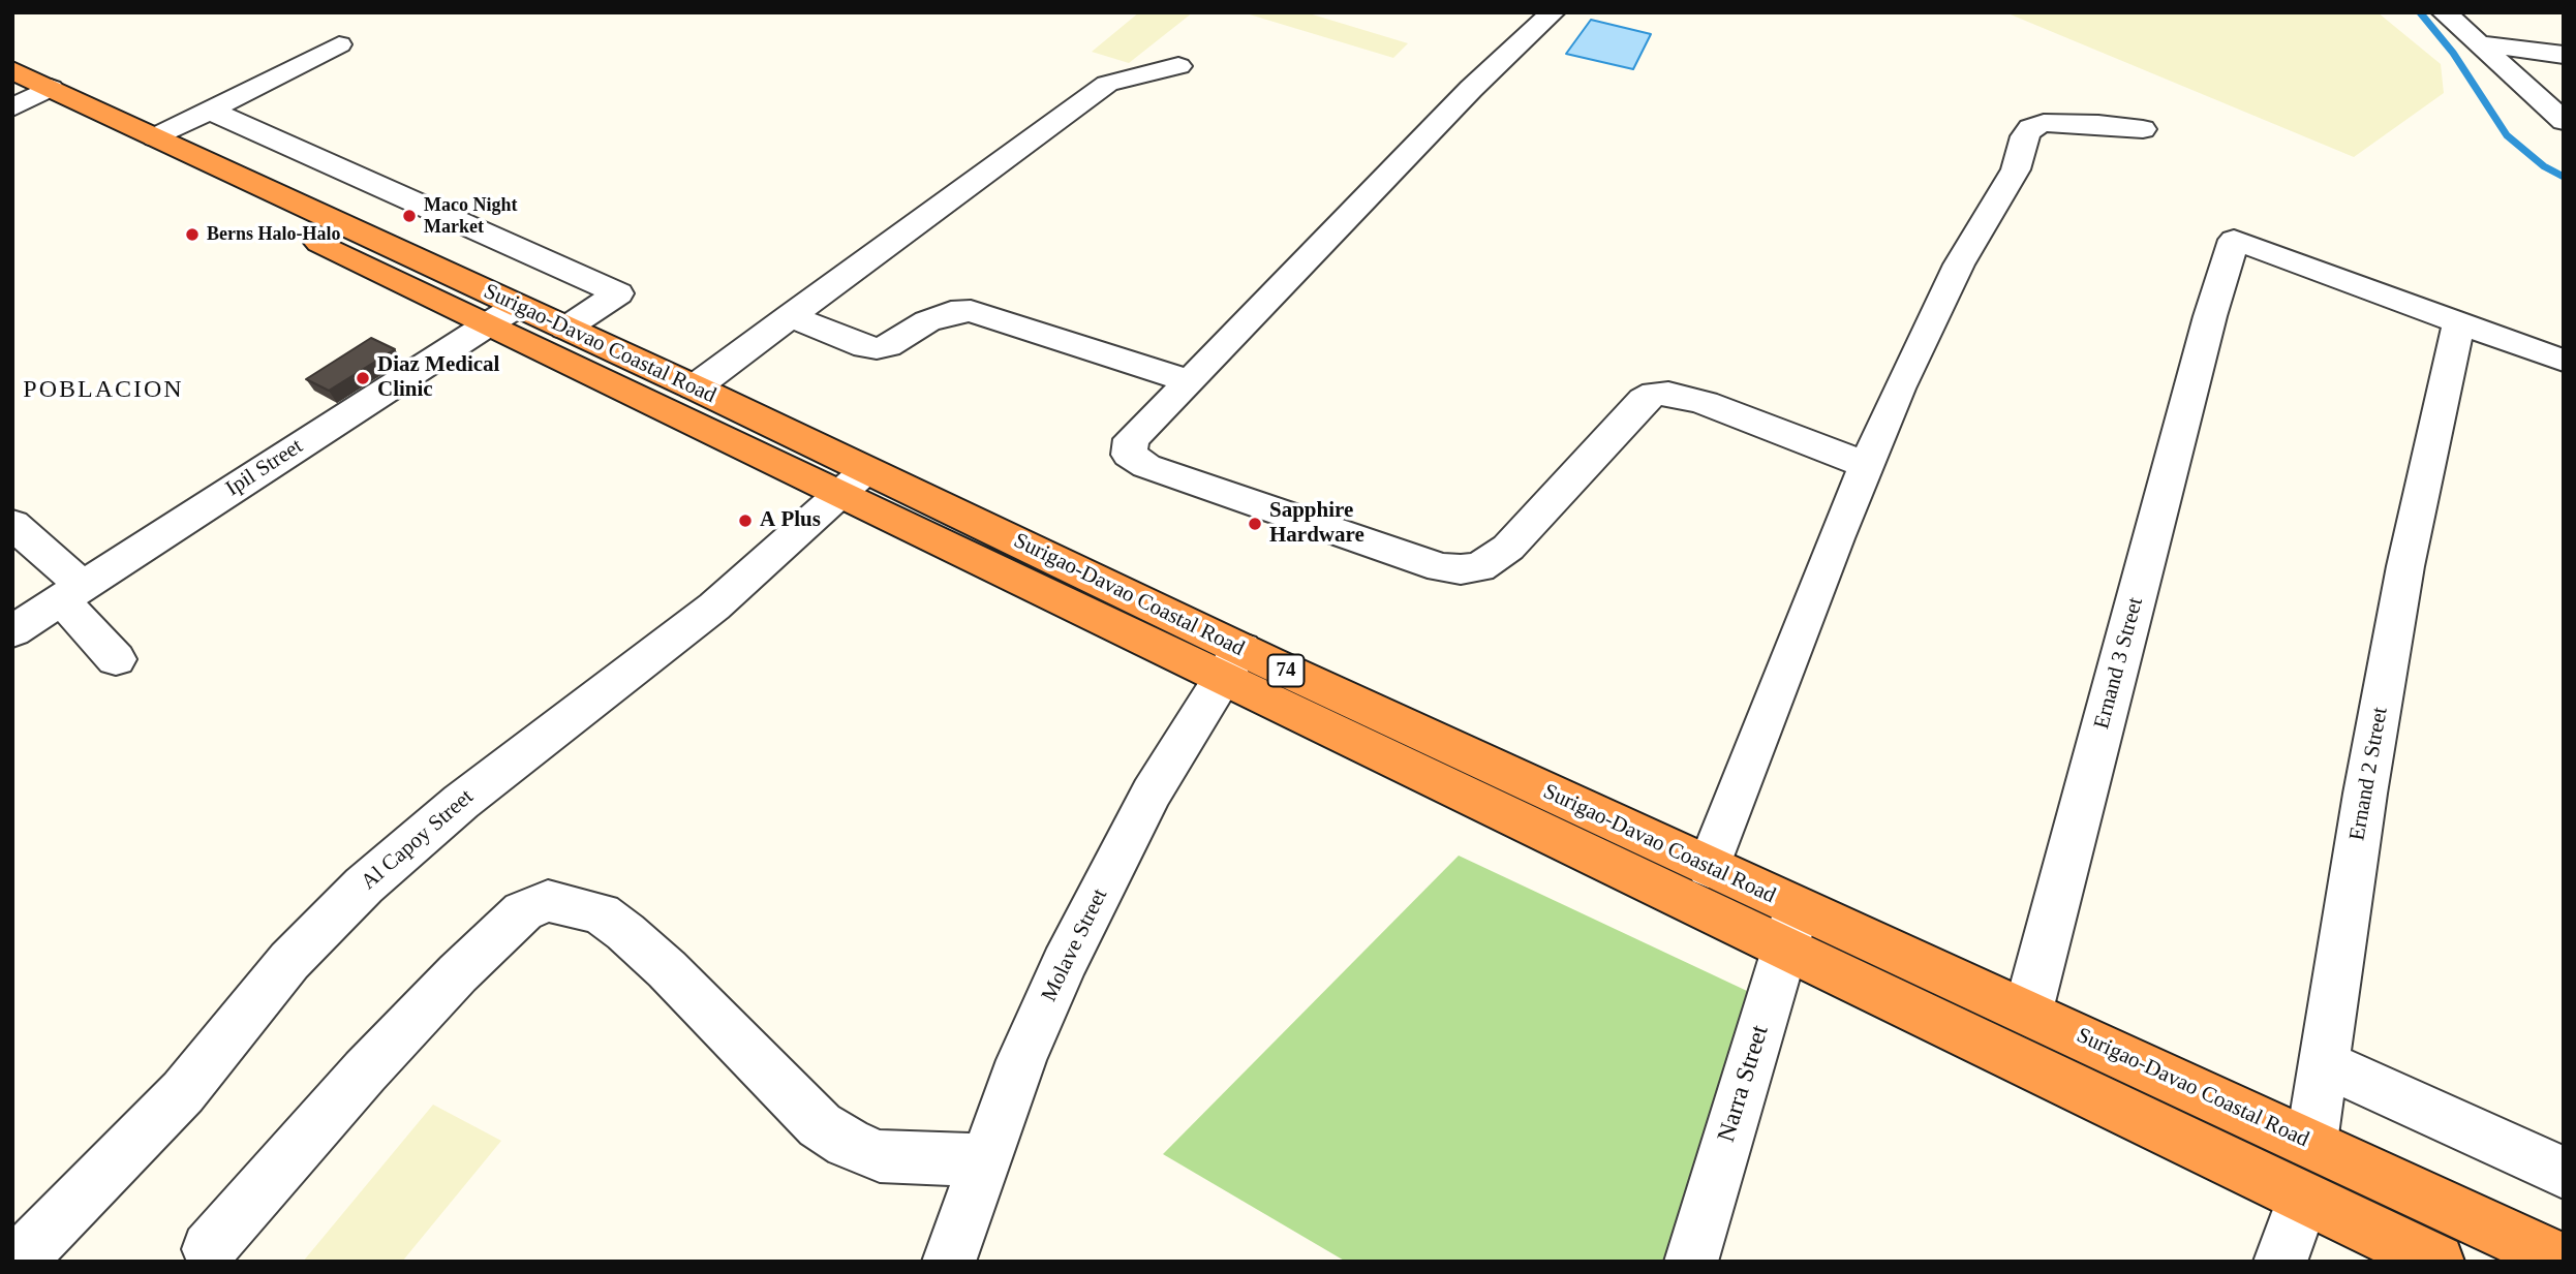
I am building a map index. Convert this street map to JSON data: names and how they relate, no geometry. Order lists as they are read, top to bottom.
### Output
{
  "streets": {
    "highway": ["Surigao-Davao Coastal Road", "74"],
    "street": [
      "Ipil Street",
      "Ernand 3 Street",
      "Ernand 2 Street",
      "Al Capoy Street",
      "Molave Street",
      "Narra Street"
    ]
  },
  "crossings": [
    ["Surigao-Davao Coastal Road", "Ipil Street"],
    ["Surigao-Davao Coastal Road", "Ernand 3 Street"],
    ["Surigao-Davao Coastal Road", "Ernand 2 Street"],
    ["Surigao-Davao Coastal Road", "Al Capoy Street"],
    ["Surigao-Davao Coastal Road", "Molave Street"],
    ["Surigao-Davao Coastal Road", "Narra Street"],
    ["Ernand 3 Street", "Ernand 2 Street"]
  ],
  "districts": ["POBLACION"],
  "places": [
    "Maco Night Market",
    "Berns Halo-Halo",
    "Diaz Medical Clinic",
    "A Plus",
    "Sapphire Hardware"
  ]
}
